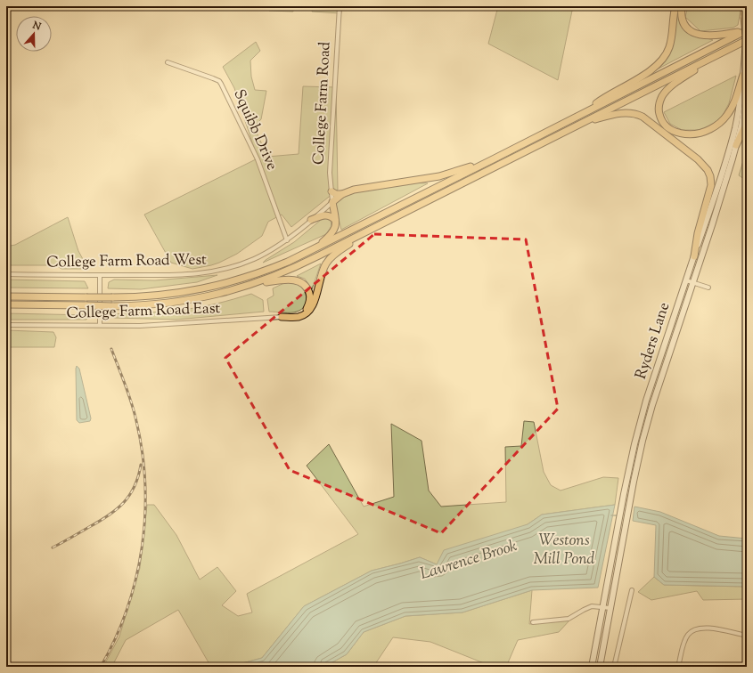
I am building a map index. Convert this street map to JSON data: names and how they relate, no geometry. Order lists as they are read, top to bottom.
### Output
{
  "streets": {
    "main road": ["Ryders Lane"],
    "street": [
      "College Farm Road",
      "Squibb Drive",
      "College Farm Road West",
      "College Farm Road East"
    ]
  },
  "crossings": [
    ["College Farm Road", "College Farm Road West"],
    ["Squibb Drive", "College Farm Road West"]
  ],
  "water": ["Westons Mill Pond", "Lawrence Brook"],
  "north": "top"
}
